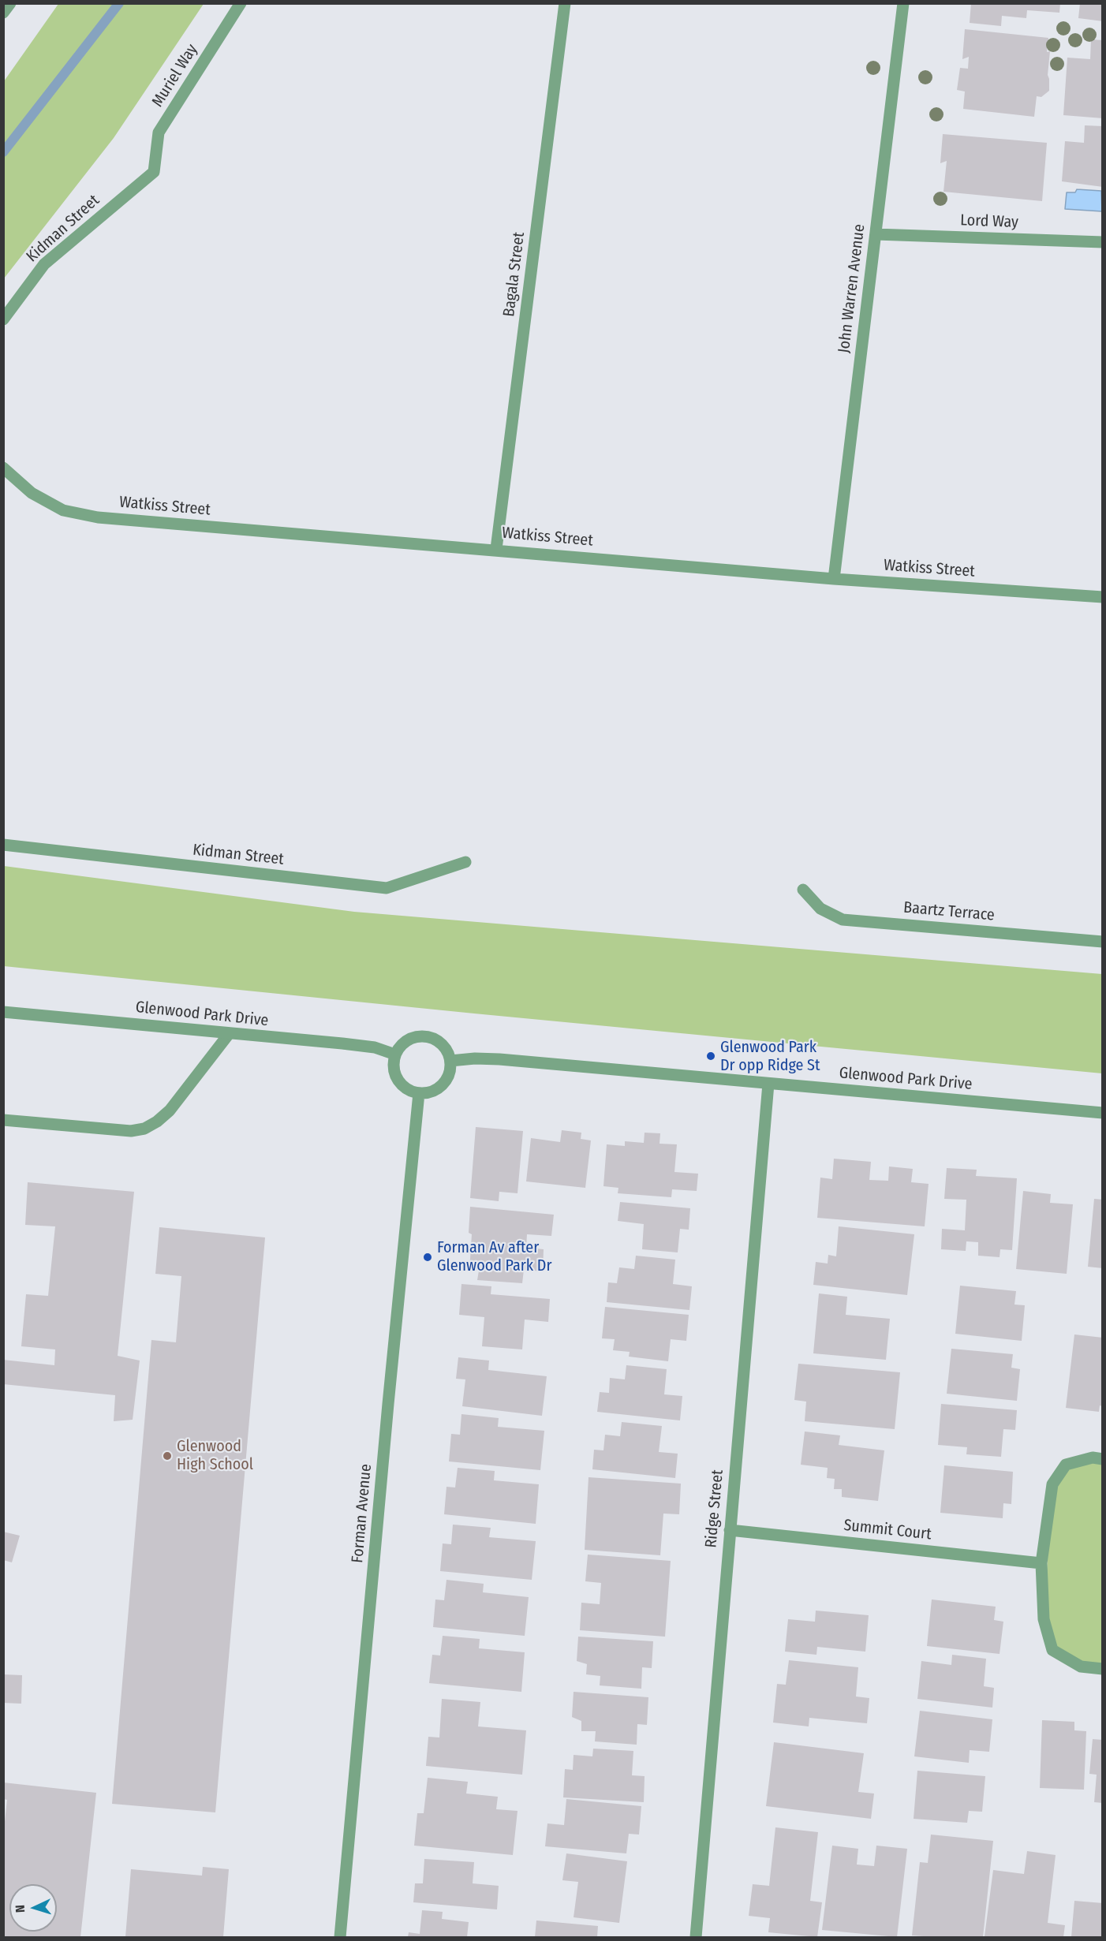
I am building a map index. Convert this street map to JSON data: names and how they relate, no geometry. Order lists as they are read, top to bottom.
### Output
{
  "streets": {
    "street": [
      "Muriel Way",
      "Lord Way",
      "Kidman Street",
      "Bagala Street",
      "John Warren Avenue",
      "Watkiss Street",
      "Baartz Terrace",
      "Glenwood Park Drive",
      "Ridge Street",
      "Forman Avenue",
      "Summit Court"
    ]
  },
  "crossings": [
    ["Muriel Way", "Kidman Street"],
    ["Lord Way", "John Warren Avenue"],
    ["Bagala Street", "Watkiss Street"],
    ["John Warren Avenue", "Watkiss Street"],
    ["Glenwood Park Drive", "Ridge Street"],
    ["Glenwood Park Drive", "Forman Avenue"],
    ["Ridge Street", "Summit Court"]
  ],
  "places": ["Glenwood Park Dr opp Ridge St", "Forman Av after Glenwood Park Dr", "Glenwood High School"],
  "north": "left"
}
